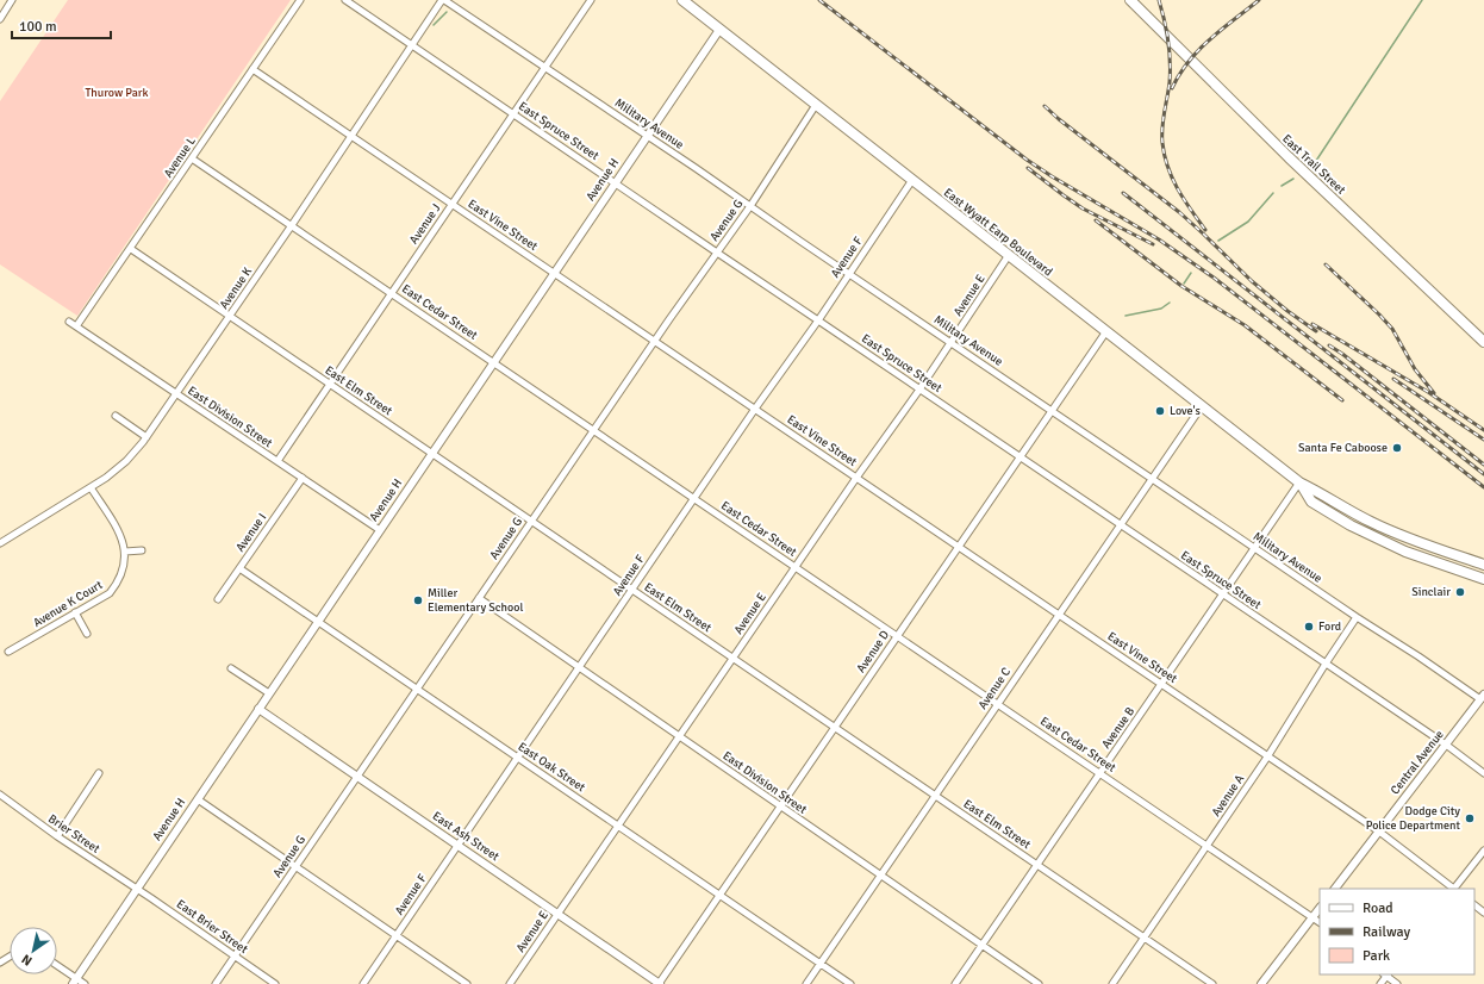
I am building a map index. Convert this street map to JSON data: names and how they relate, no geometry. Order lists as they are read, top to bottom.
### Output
{
  "streets": {
    "main road": ["East Trail Street", "East Wyatt Earp Boulevard"],
    "street": [
      "Military Avenue",
      "East Spruce Street",
      "Avenue L",
      "Avenue H",
      "Avenue G",
      "Avenue J",
      "East Vine Street",
      "Avenue F",
      "Avenue K",
      "Avenue E",
      "East Cedar Street",
      "East Elm Street",
      "East Division Street",
      "Avenue I",
      "Avenue K Court",
      "Avenue D",
      "Avenue C",
      "Avenue B",
      "Central Avenue",
      "East Oak Street",
      "Avenue A",
      "Brier Street",
      "East Ash Street",
      "East Brier Street"
    ]
  },
  "crossings": [
    ["Military Avenue", "Avenue H"],
    ["Military Avenue", "Avenue G"],
    ["Military Avenue", "Avenue J"],
    ["Military Avenue", "Avenue F"],
    ["Military Avenue", "Avenue K"],
    ["Military Avenue", "Avenue E"],
    ["Military Avenue", "Avenue D"],
    ["Military Avenue", "Avenue C"],
    ["Military Avenue", "Avenue B"],
    ["Military Avenue", "Central Avenue"],
    ["Military Avenue", "Avenue A"],
    ["East Spruce Street", "Avenue H"],
    ["East Spruce Street", "Avenue G"],
    ["East Spruce Street", "Avenue J"],
    ["East Spruce Street", "Avenue F"],
    ["East Spruce Street", "Avenue K"],
    ["East Spruce Street", "Avenue E"],
    ["East Spruce Street", "Avenue D"],
    ["East Spruce Street", "Avenue C"],
    ["East Spruce Street", "Avenue B"],
    ["East Spruce Street", "Central Avenue"],
    ["East Spruce Street", "Avenue A"],
    ["Avenue L", "East Vine Street"],
    ["Avenue L", "East Cedar Street"],
    ["Avenue L", "East Elm Street"],
    ["Avenue L", "East Division Street"],
    ["Avenue H", "East Vine Street"],
    ["Avenue H", "East Wyatt Earp Boulevard"],
    ["Avenue H", "East Cedar Street"],
    ["Avenue H", "East Elm Street"],
    ["Avenue H", "East Division Street"],
    ["Avenue H", "East Oak Street"],
    ["Avenue H", "Brier Street"],
    ["Avenue H", "East Ash Street"],
    ["Avenue H", "East Brier Street"],
    ["Avenue G", "East Vine Street"],
    ["Avenue G", "East Wyatt Earp Boulevard"],
    ["Avenue G", "East Cedar Street"],
    ["Avenue G", "East Elm Street"],
    ["Avenue G", "East Division Street"],
    ["Avenue G", "East Oak Street"],
    ["Avenue G", "East Ash Street"],
    ["Avenue G", "East Brier Street"],
    ["Avenue J", "East Vine Street"],
    ["Avenue J", "East Cedar Street"],
    ["Avenue J", "East Elm Street"],
    ["Avenue J", "East Division Street"],
    ["East Vine Street", "Avenue F"],
    ["East Vine Street", "Avenue K"],
    ["East Vine Street", "Avenue E"],
    ["East Vine Street", "Avenue D"],
    ["East Vine Street", "Avenue C"],
    ["East Vine Street", "Avenue B"],
    ["East Vine Street", "Central Avenue"],
    ["East Vine Street", "Avenue A"],
    ["East Wyatt Earp Boulevard", "Avenue F"],
    ["East Wyatt Earp Boulevard", "Avenue E"],
    ["East Wyatt Earp Boulevard", "Avenue D"],
    ["East Wyatt Earp Boulevard", "Avenue C"],
    ["East Wyatt Earp Boulevard", "Avenue B"],
    ["Avenue F", "East Cedar Street"],
    ["Avenue F", "East Elm Street"],
    ["Avenue F", "East Division Street"],
    ["Avenue F", "East Oak Street"],
    ["Avenue F", "East Ash Street"],
    ["Avenue K", "East Cedar Street"],
    ["Avenue K", "East Elm Street"],
    ["Avenue K", "East Division Street"],
    ["Avenue E", "East Cedar Street"],
    ["Avenue E", "East Elm Street"],
    ["Avenue E", "East Division Street"],
    ["Avenue E", "East Oak Street"],
    ["Avenue E", "East Ash Street"],
    ["East Cedar Street", "Avenue D"],
    ["East Cedar Street", "Avenue C"],
    ["East Cedar Street", "Avenue B"],
    ["East Cedar Street", "Avenue A"],
    ["East Elm Street", "Avenue D"],
    ["East Elm Street", "Avenue C"],
    ["East Elm Street", "Avenue B"],
    ["East Elm Street", "Avenue A"],
    ["East Division Street", "Avenue I"],
    ["East Division Street", "Avenue D"],
    ["East Division Street", "Avenue C"],
    ["East Division Street", "Avenue B"],
    ["Avenue I", "East Oak Street"],
    ["Avenue D", "East Oak Street"],
    ["Avenue D", "East Ash Street"],
    ["Avenue C", "East Oak Street"],
    ["Brier Street", "East Brier Street"]
  ],
  "parks": ["Thurow Park"],
  "places": [
    "Love's",
    "Santa Fe Caboose",
    "Sinclair",
    "Miller Elementary School",
    "Ford",
    "Dodge City Police Department"
  ],
  "legend": ["Road", "Railway", "Park"],
  "scale_bar": "100 m",
  "north": "bottom left"
}
